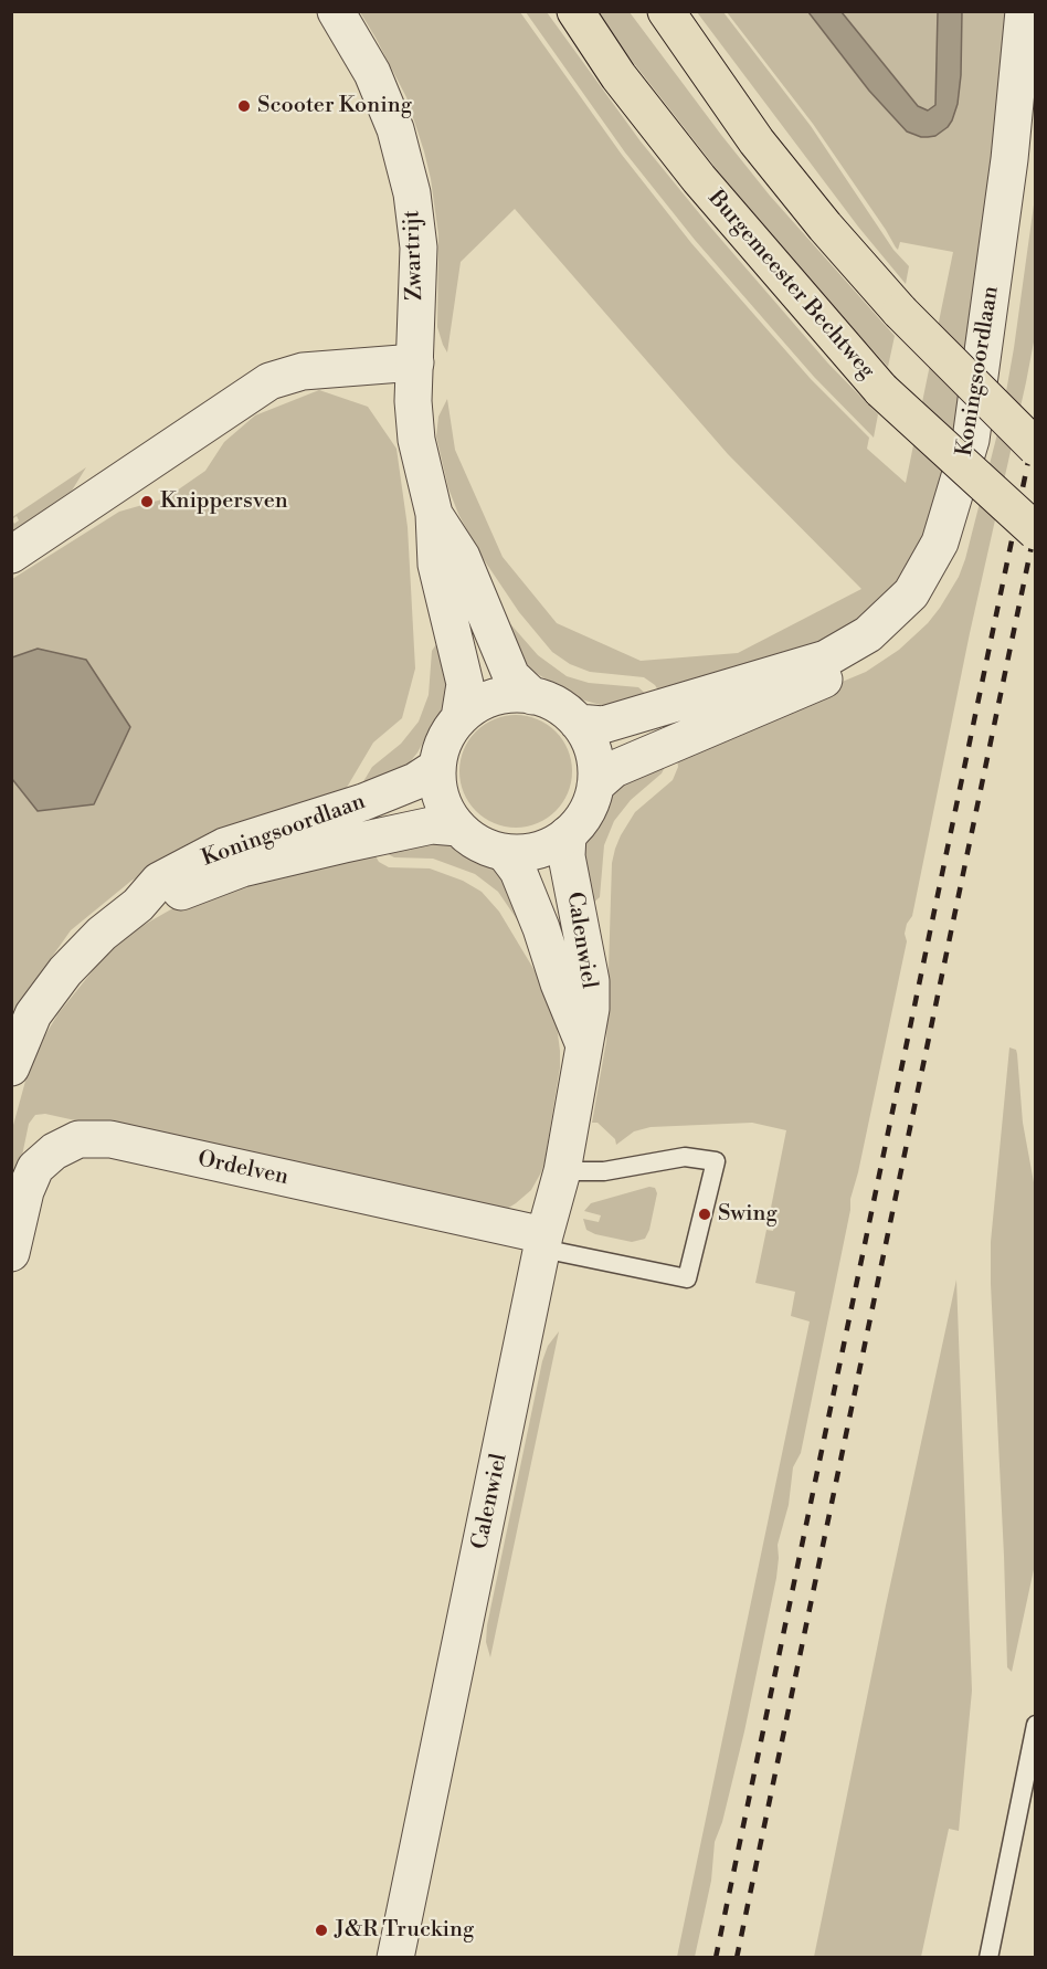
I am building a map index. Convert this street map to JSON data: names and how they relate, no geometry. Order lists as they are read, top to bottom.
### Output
{
  "streets": {
    "main road": ["Burgemeester Bechtweg"],
    "street": [
      "Zwartrijt",
      "Koningsoordlaan",
      "Calenwiel",
      "Ordelven"
    ]
  },
  "crossings": [
    ["Zwartrijt", "Koningsoordlaan"],
    ["Zwartrijt", "Calenwiel"],
    ["Koningsoordlaan", "Calenwiel"],
    ["Calenwiel", "Ordelven"]
  ],
  "places": [
    "Scooter Koning",
    "Knippersven",
    "Swing",
    "J&R Trucking"
  ]
}
